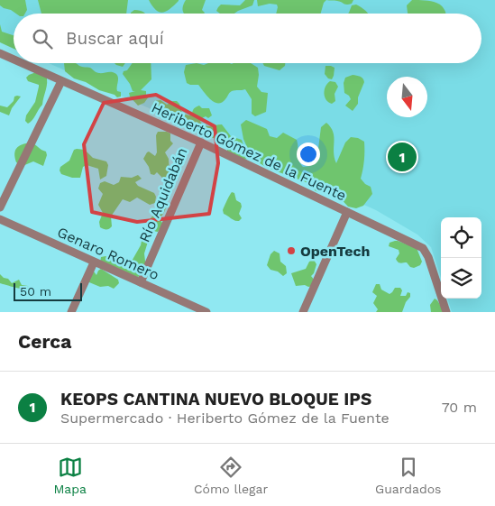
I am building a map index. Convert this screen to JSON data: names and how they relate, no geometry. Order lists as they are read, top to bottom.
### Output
{
  "streets": {
    "street": ["Heriberto Gómez de la Fuente", "Río Aquidabán", "Genaro Romero"]
  },
  "crossings": [
    ["Heriberto Gómez de la Fuente", "Río Aquidabán"],
    ["Río Aquidabán", "Genaro Romero"]
  ],
  "places": ["OpenTech"],
  "scale_bar": "50 m",
  "north": "bottom",
  "page": {
    "search": "Buscar aquí",
    "pins": "1",
    "scale": "50 m",
    "heading": "Cerca",
    "list": [
      {
        "mark": "1",
        "name": "KEOPS CANTINA NUEVO BLOQUE IPS",
        "note": "Supermercado · Heriberto Gómez de la Fuente",
        "value": "70 m"
      }
    ],
    "nav": ["Mapa", "Cómo llegar", "Guardados"]
  }
}
